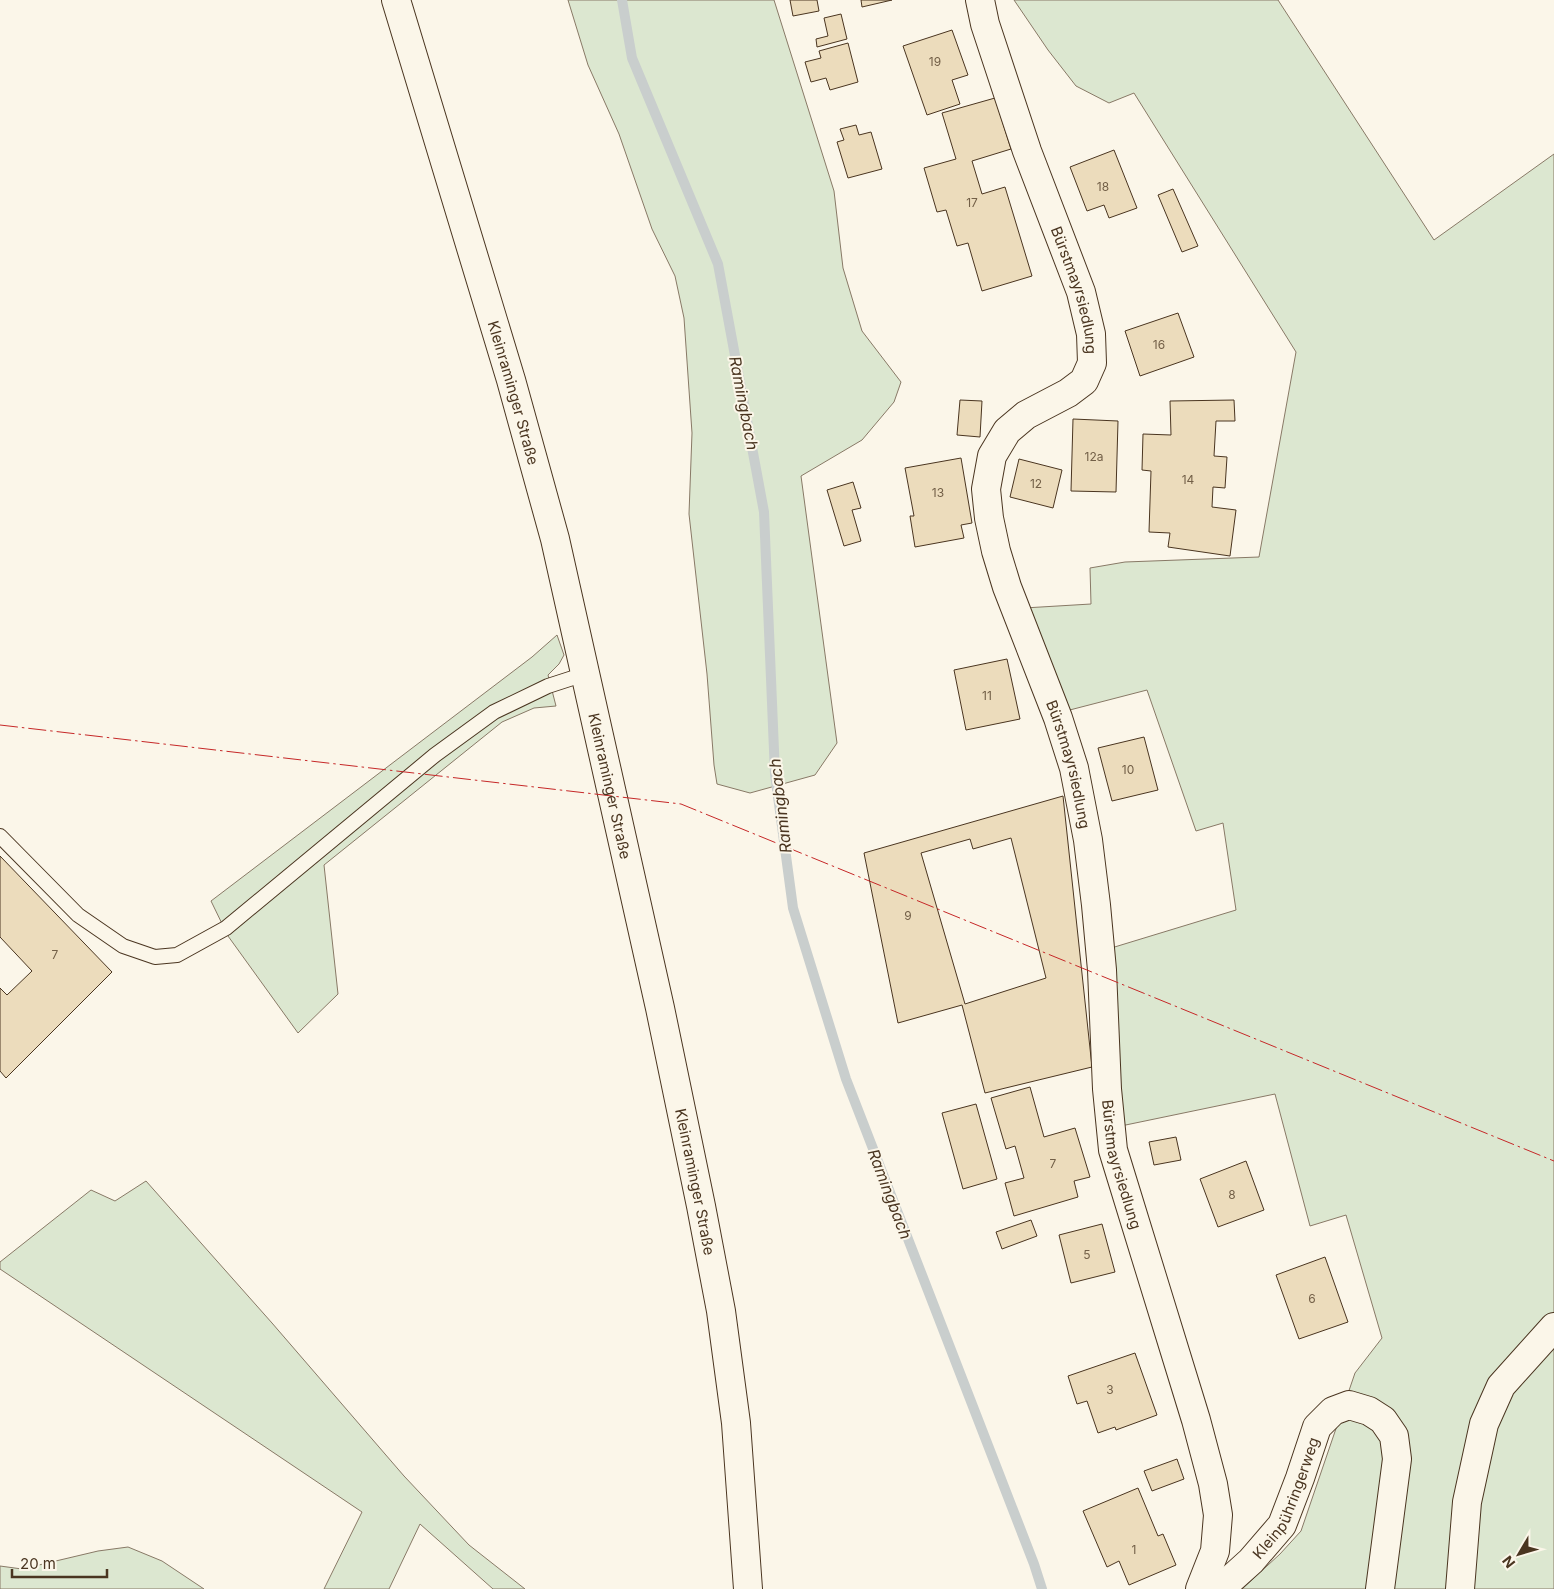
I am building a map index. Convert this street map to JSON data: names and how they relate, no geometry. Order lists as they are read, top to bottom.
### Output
{
  "streets": {
    "street": ["Bürstmayrsiedlung", "Kleinraminger Straße", "Kleinpühringerweg"]
  },
  "water": ["Ramingbach"],
  "house_numbers": [
    "19",
    "18",
    "17",
    "16",
    "12a",
    "14",
    "12",
    "13",
    "11",
    "10",
    "9",
    "7",
    "7",
    "8",
    "5",
    "6",
    "3",
    "1"
  ],
  "scale_bar": "20 m",
  "north": "bottom left"
}
